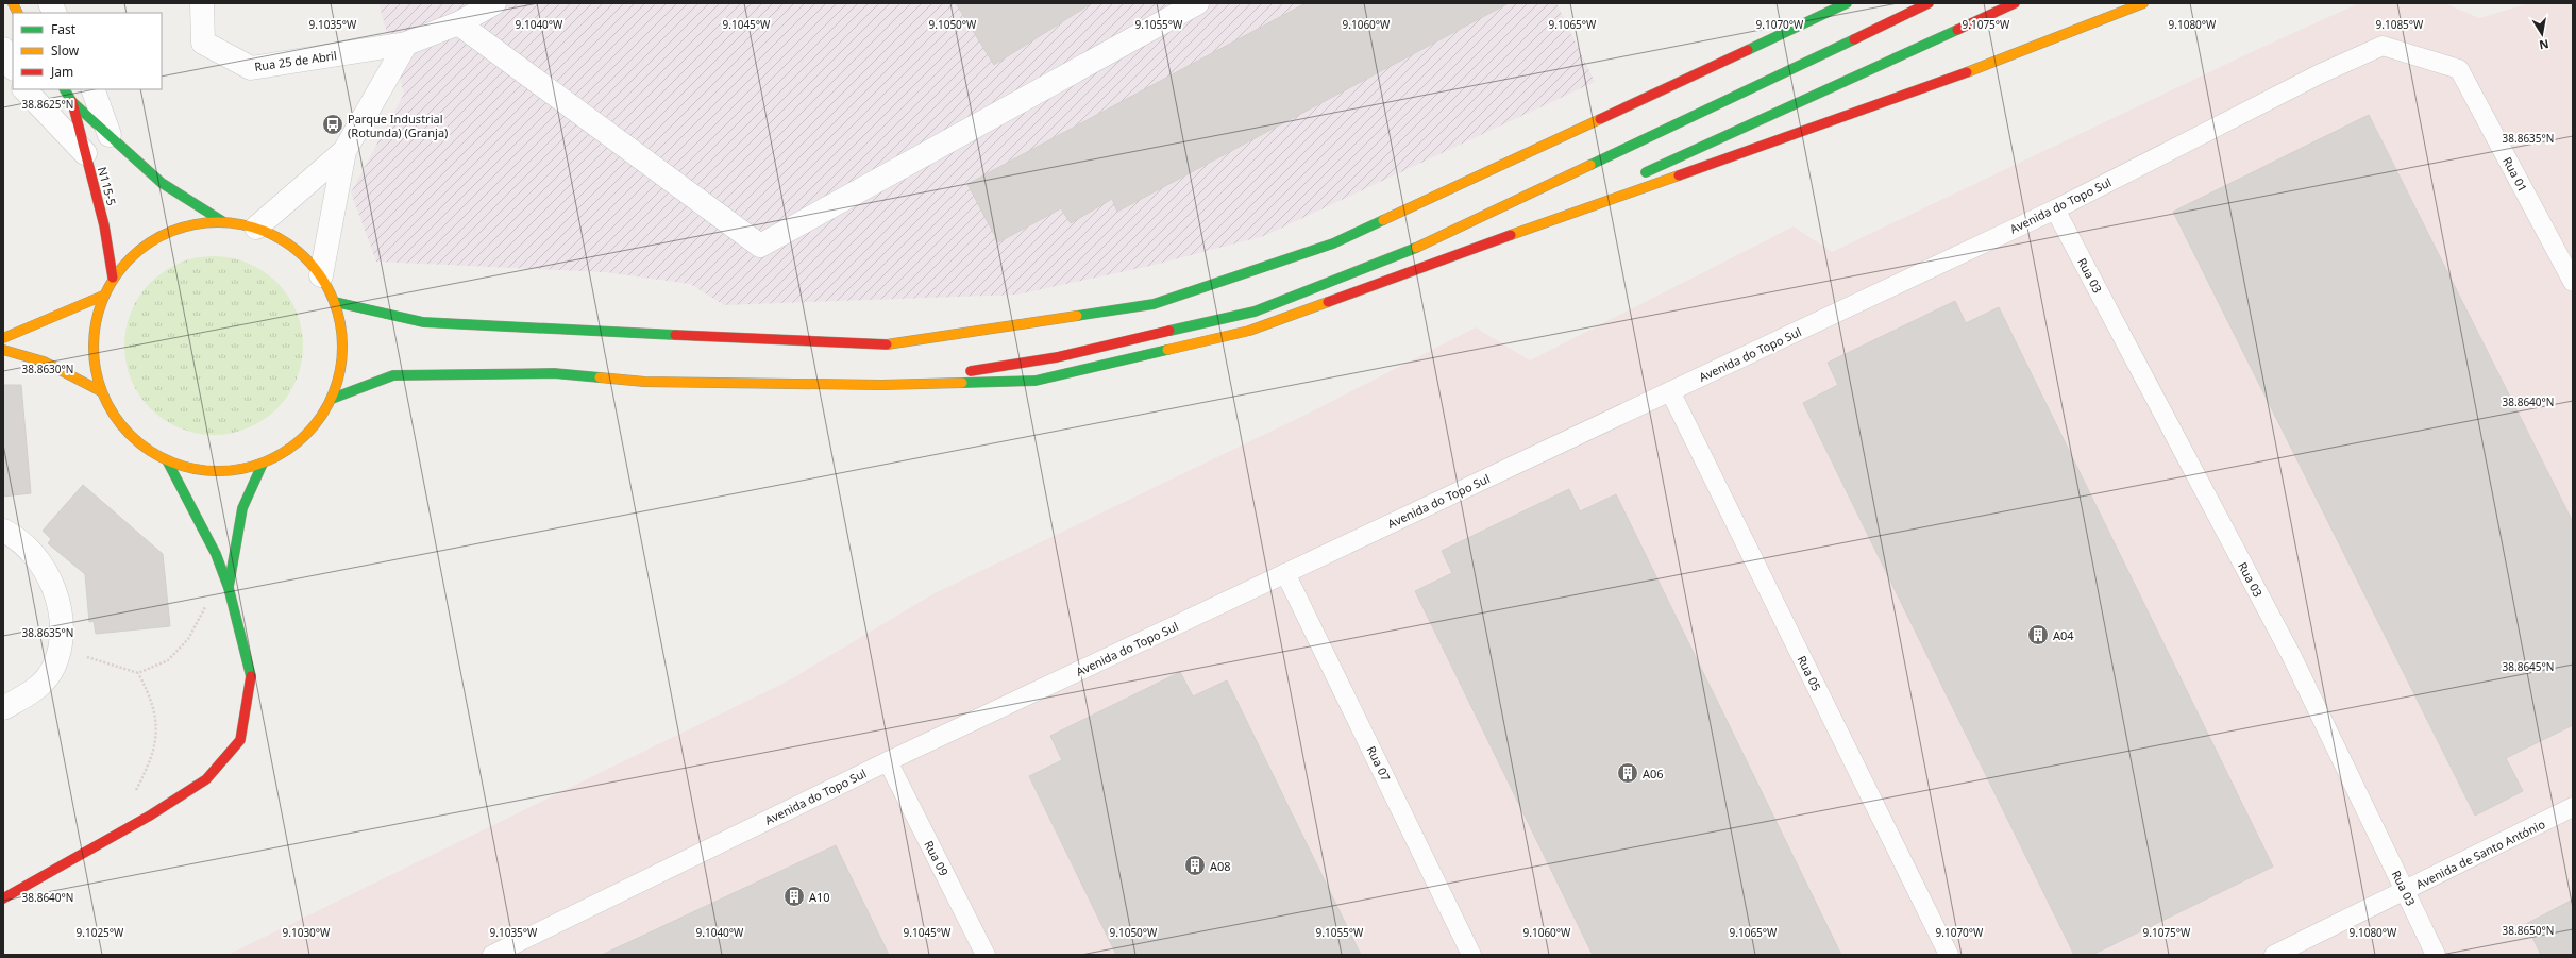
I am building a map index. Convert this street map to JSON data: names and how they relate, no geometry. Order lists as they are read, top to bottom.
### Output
{
  "streets": {
    "main road": ["N115-5"],
    "street": ["Rua 25 de Abril"],
    "lane": [
      "Rua 01",
      "Avenida do Topo Sul",
      "Rua 03",
      "Rua 05",
      "Rua 07",
      "Avenida de Santo António",
      "Rua 09"
    ]
  },
  "crossings": [
    ["Rua 01", "Avenida do Topo Sul"],
    ["Avenida do Topo Sul", "Rua 03"],
    ["Avenida do Topo Sul", "Rua 05"],
    ["Avenida do Topo Sul", "Rua 07"],
    ["Avenida do Topo Sul", "Rua 09"],
    ["Rua 03", "Avenida de Santo António"]
  ],
  "places": {
    "bus stop": ["Parque Industrial (Rotunda) (Granja)"],
    "building": [
      "A04",
      "A06",
      "A08",
      "A10"
    ]
  },
  "legend": ["Fast", "Slow", "Jam"],
  "north": "bottom",
  "coordinates": [
    "9.1035°W",
    "9.1040°W",
    "9.1045°W",
    "9.1050°W",
    "9.1055°W",
    "9.1060°W",
    "9.1065°W",
    "9.1070°W",
    "9.1075°W",
    "9.1080°W",
    "9.1085°W",
    "38.8625°N",
    "38.8635°N",
    "38.8630°N",
    "38.8640°N",
    "38.8645°N",
    "38.8650°N",
    "9.1025°W",
    "9.1030°W"
  ]
}
